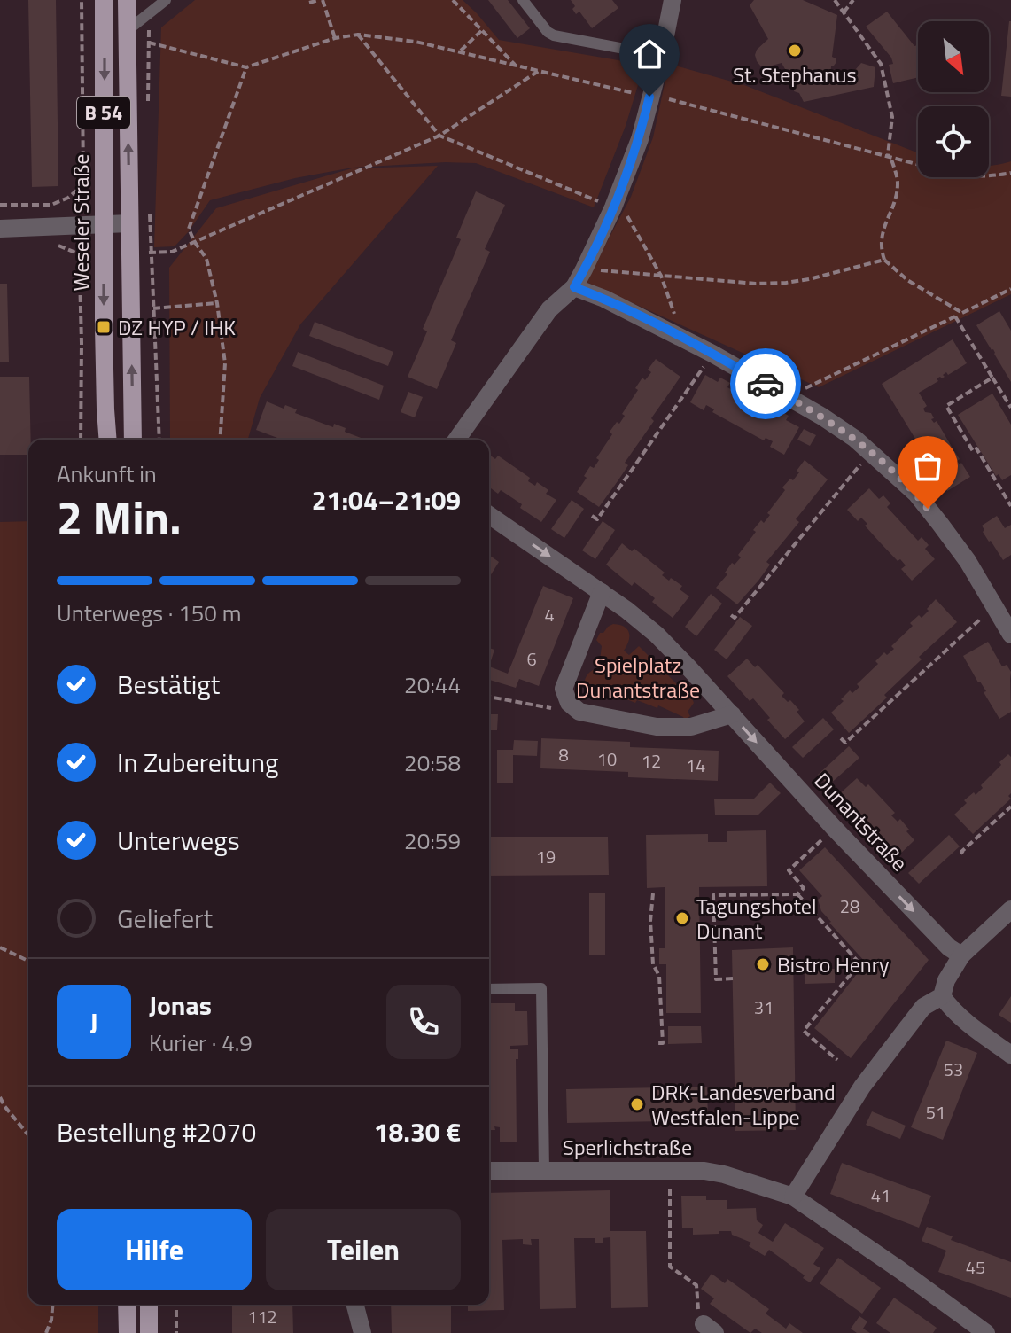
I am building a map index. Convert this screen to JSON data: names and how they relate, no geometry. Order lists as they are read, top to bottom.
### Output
{
  "streets": {
    "main road": ["B 54", "Weseler Straße"],
    "street": ["Dunantstraße", "Sperlichstraße"]
  },
  "one_way": ["Dunantstraße"],
  "parks": ["Spielplatz Dunantstraße"],
  "places": {
    "other": [
      "St. Stephanus",
      "Tagungshotel Dunant",
      "Bistro Henry",
      "DRK-Landesverband Westfalen-Lippe"
    ],
    "transit": ["DZ HYP / IHK"]
  },
  "house_numbers": [
    "4",
    "6",
    "8",
    "10",
    "12",
    "14",
    "19",
    "28",
    "31",
    "53",
    "51",
    "41",
    "45",
    "112"
  ],
  "north": "bottom right",
  "page": {
    "heading": ["2 Min.", "Ankunft in", "21:04–21:09"],
    "panel": [
      "Jonas",
      "Kurier · 4.9",
      "Bestellung #2070",
      "18.30 €"
    ],
    "bar": "Unterwegs · 150 m",
    "list": [
      ["Bestätigt", "20:44"],
      ["In Zubereitung", "20:58"],
      ["Unterwegs", "20:59"],
      "Geliefert"
    ],
    "round": "J",
    "buttons": ["Hilfe", "Teilen"]
  }
}
